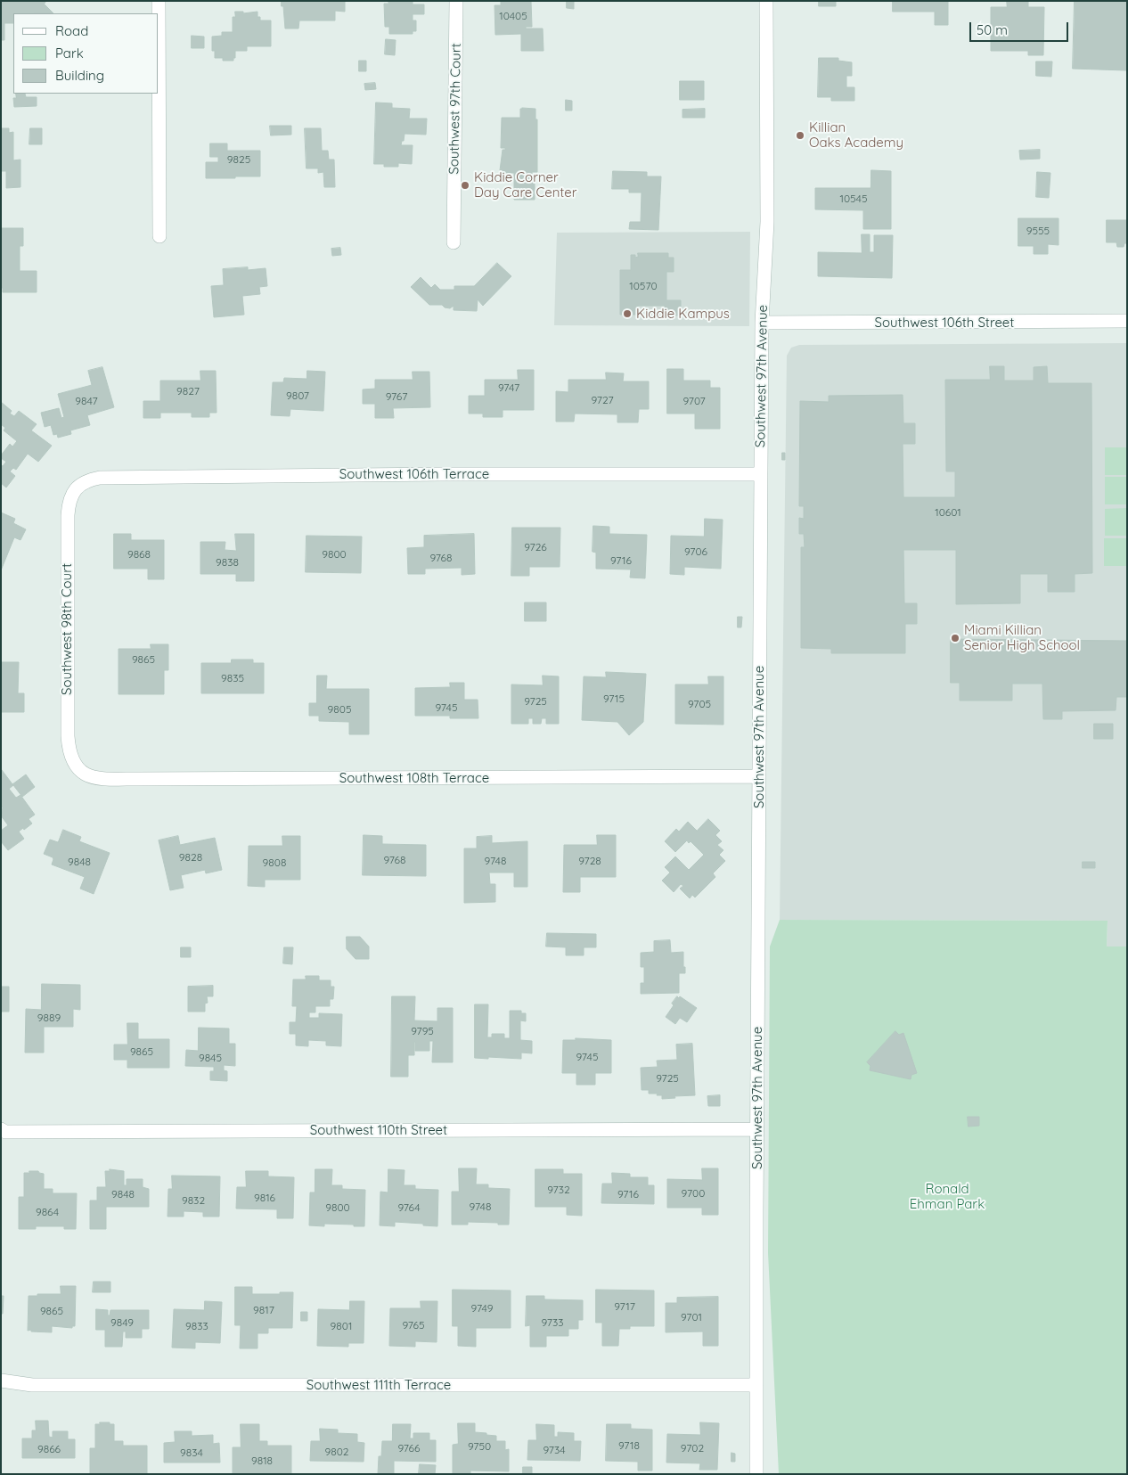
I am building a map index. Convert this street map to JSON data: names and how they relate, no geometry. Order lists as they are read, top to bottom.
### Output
{
  "streets": {
    "street": [
      "Southwest 97th Court",
      "Southwest 106th Street",
      "Southwest 97th Avenue",
      "Southwest 106th Terrace",
      "Southwest 98th Court",
      "Southwest 108th Terrace",
      "Southwest 110th Street",
      "Southwest 111th Terrace"
    ]
  },
  "crossings": [
    ["Southwest 106th Street", "Southwest 97th Avenue"],
    ["Southwest 97th Avenue", "Southwest 106th Terrace"],
    ["Southwest 97th Avenue", "Southwest 108th Terrace"],
    ["Southwest 97th Avenue", "Southwest 110th Street"],
    ["Southwest 97th Avenue", "Southwest 111th Terrace"],
    ["Southwest 106th Terrace", "Southwest 98th Court"],
    ["Southwest 98th Court", "Southwest 108th Terrace"]
  ],
  "parks": ["Ronald Ehman Park"],
  "places": [
    "Killian Oaks Academy",
    "Kiddie Corner Day Care Center",
    "Kiddie Kampus",
    "Miami Killian Senior High School"
  ],
  "house_numbers": [
    "10405",
    "9825",
    "10545",
    "9555",
    "10570",
    "9747",
    "9827",
    "9807",
    "9767",
    "9727",
    "9847",
    "9707",
    "10601",
    "9726",
    "9706",
    "9868",
    "9800",
    "9768",
    "9716",
    "9838",
    "9865",
    "9835",
    "9715",
    "9725",
    "9705",
    "9745",
    "9805",
    "9828",
    "9768",
    "9748",
    "9728",
    "9848",
    "9808",
    "9889",
    "9795",
    "9865",
    "9745",
    "9845",
    "9725",
    "9732",
    "9700",
    "9848",
    "9716",
    "9816",
    "9832",
    "9748",
    "9800",
    "9764",
    "9864",
    "9717",
    "9749",
    "9817",
    "9865",
    "9701",
    "9849",
    "9733",
    "9765",
    "9833",
    "9801",
    "9718",
    "9750",
    "9766",
    "9702",
    "9866",
    "9734",
    "9802",
    "9834",
    "9818"
  ],
  "legend": ["Road", "Park", "Building"],
  "scale_bar": "50 m"
}
